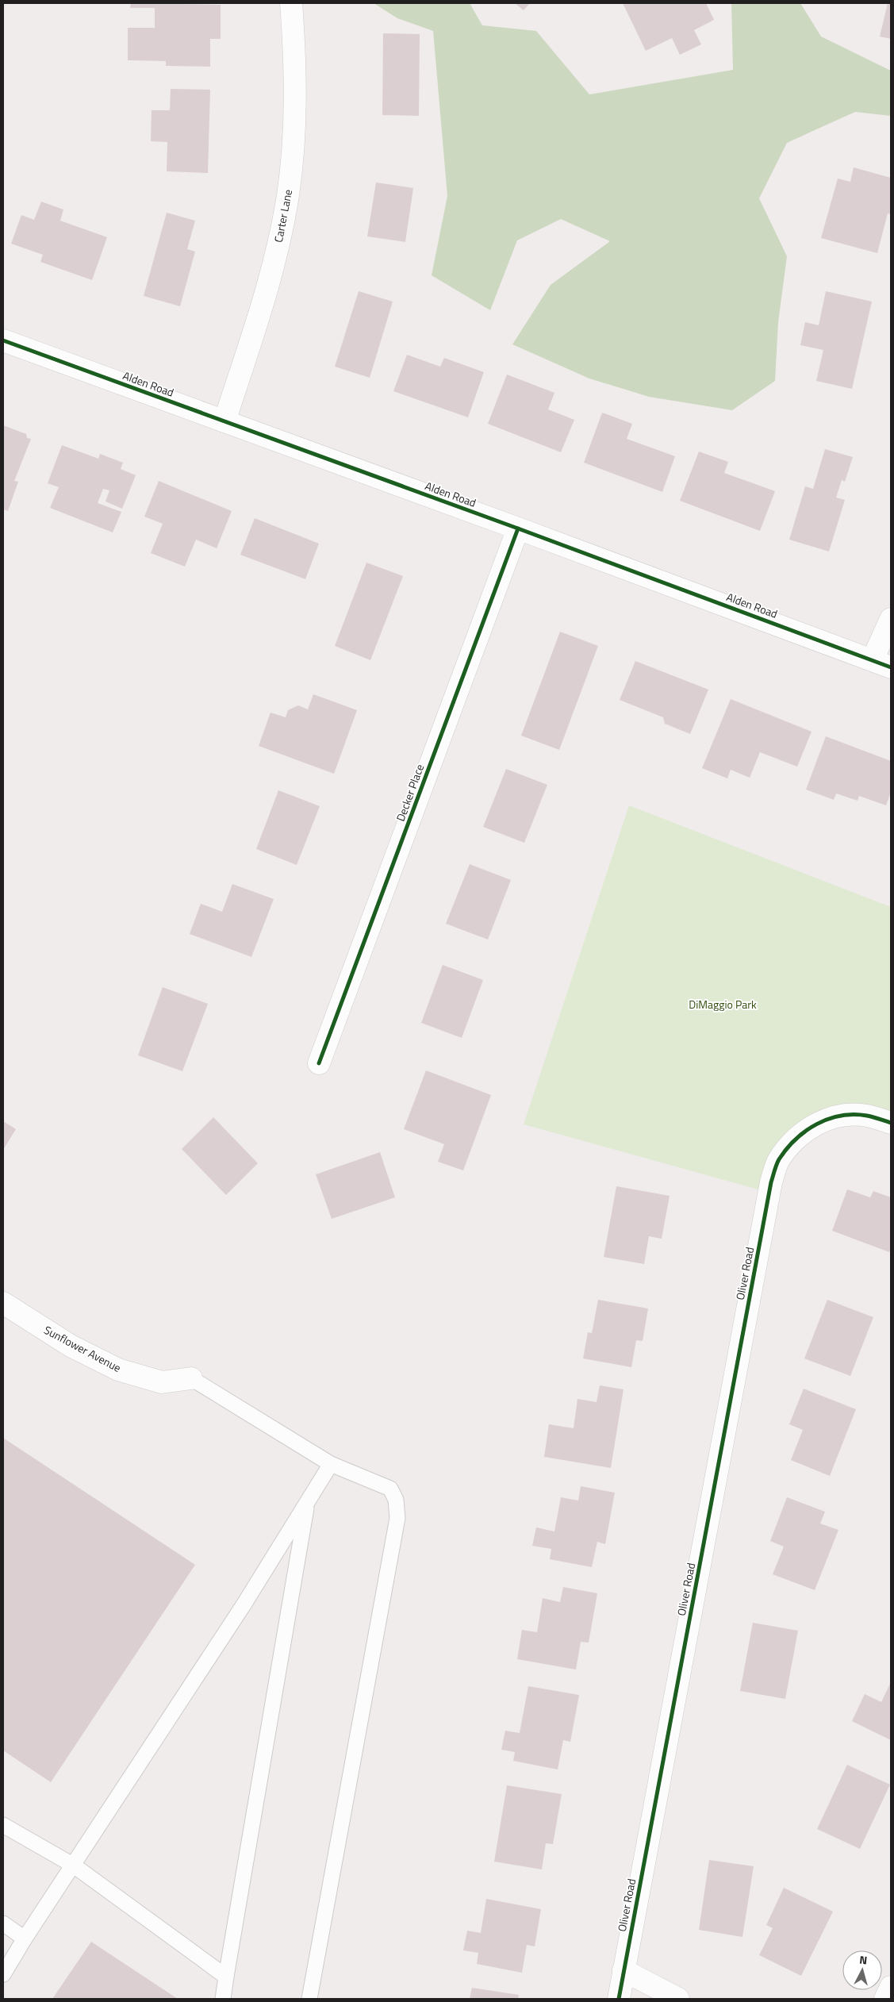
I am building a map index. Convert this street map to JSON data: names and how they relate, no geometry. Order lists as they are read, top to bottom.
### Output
{
  "streets": {
    "street": [
      "Carter Lane",
      "Alden Road",
      "Decker Place",
      "Oliver Road",
      "Sunflower Avenue"
    ]
  },
  "crossings": [
    ["Carter Lane", "Alden Road"],
    ["Alden Road", "Decker Place"]
  ],
  "parks": ["DiMaggio Park"],
  "north": "top"
}
